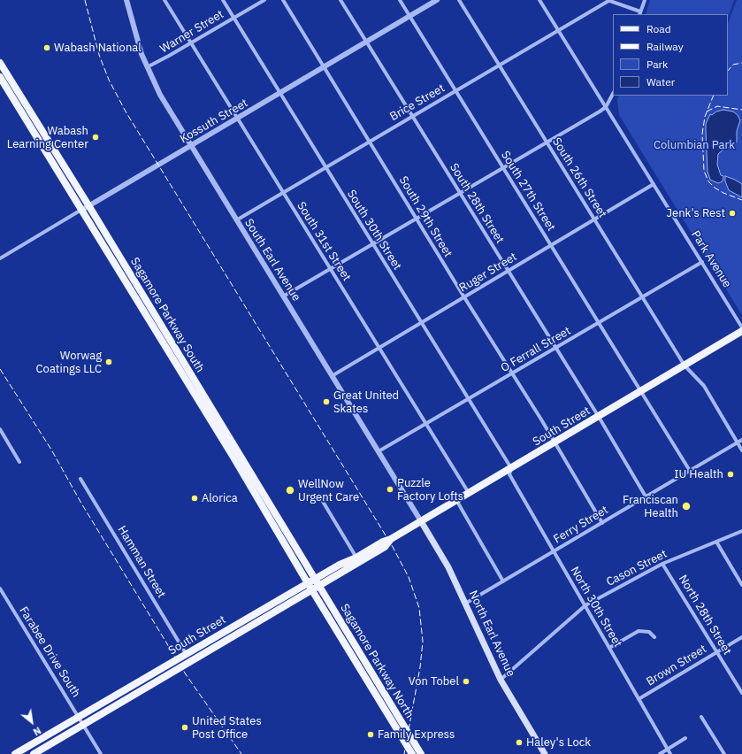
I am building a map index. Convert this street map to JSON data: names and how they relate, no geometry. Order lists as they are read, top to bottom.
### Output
{
  "streets": {
    "main road": [
      "Sagamore Parkway South",
      "South Street",
      "North Earl Avenue",
      "Sagamore Parkway North"
    ],
    "street": [
      "Warner Street",
      "Brice Street",
      "Kossuth Street",
      "South 26th Street",
      "South 27th Street",
      "South 28th Street",
      "South 29th Street",
      "South 30th Street",
      "South 31st Street",
      "Park Avenue",
      "South Earl Avenue",
      "Ruger Street",
      "O Ferrall Street",
      "Ferry Street",
      "Hamman Street",
      "Cason Street",
      "North 30th Street",
      "North 28th Street",
      "Farabee Drive South",
      "Brown Street"
    ]
  },
  "crossings": [
    ["Warner Street", "South 30th Street"],
    ["Warner Street", "South 31st Street"],
    ["Warner Street", "South Earl Avenue"],
    ["Brice Street", "South 26th Street"],
    ["Brice Street", "South 27th Street"],
    ["Brice Street", "South 28th Street"],
    ["Brice Street", "South 29th Street"],
    ["Brice Street", "South 30th Street"],
    ["Brice Street", "South 31st Street"],
    ["Brice Street", "Park Avenue"],
    ["Brice Street", "South Earl Avenue"],
    ["Kossuth Street", "South 27th Street"],
    ["Kossuth Street", "South 28th Street"],
    ["Kossuth Street", "South 29th Street"],
    ["Kossuth Street", "South 30th Street"],
    ["Kossuth Street", "South 31st Street"],
    ["Kossuth Street", "South Earl Avenue"],
    ["Kossuth Street", "Sagamore Parkway South"],
    ["South 26th Street", "Ruger Street"],
    ["South 26th Street", "O Ferrall Street"],
    ["South 26th Street", "South Street"],
    ["South 26th Street", "Ferry Street"],
    ["South 27th Street", "Ruger Street"],
    ["South 27th Street", "O Ferrall Street"],
    ["South 27th Street", "South Street"],
    ["South 27th Street", "Ferry Street"],
    ["South 28th Street", "Ruger Street"],
    ["South 28th Street", "O Ferrall Street"],
    ["South 28th Street", "South Street"],
    ["South 29th Street", "Ruger Street"],
    ["South 29th Street", "O Ferrall Street"],
    ["South 29th Street", "South Street"],
    ["South 29th Street", "Ferry Street"],
    ["South 30th Street", "Ruger Street"],
    ["South 30th Street", "O Ferrall Street"],
    ["South 30th Street", "South Street"],
    ["South 30th Street", "North 30th Street"],
    ["South 31st Street", "Ruger Street"],
    ["South 31st Street", "O Ferrall Street"],
    ["South 31st Street", "South Street"],
    ["Park Avenue", "Ruger Street"],
    ["Park Avenue", "O Ferrall Street"],
    ["South Earl Avenue", "Ruger Street"],
    ["South Earl Avenue", "O Ferrall Street"],
    ["South Earl Avenue", "South Street"],
    ["South Earl Avenue", "North Earl Avenue"],
    ["Sagamore Parkway South", "South Street"],
    ["Sagamore Parkway South", "Sagamore Parkway North"],
    ["South Street", "Hamman Street"],
    ["South Street", "North 30th Street"],
    ["South Street", "North Earl Avenue"],
    ["South Street", "Farabee Drive South"],
    ["South Street", "Sagamore Parkway North"],
    ["Ferry Street", "North 30th Street"],
    ["Ferry Street", "North Earl Avenue"],
    ["Cason Street", "North 30th Street"],
    ["Cason Street", "North 28th Street"],
    ["Cason Street", "North Earl Avenue"],
    ["North 30th Street", "Brown Street"],
    ["North 28th Street", "Brown Street"]
  ],
  "parks": ["Columbian Park"],
  "places": [
    "Wabash National",
    "Wabash Learning Center",
    "Jenk's Rest",
    "Worwag Coatings LLC",
    "Great United Skates",
    "IU Health",
    "Puzzle Factory Lofts",
    "WellNow Urgent Care",
    "Alorica",
    "Franciscan Health",
    "Von Tobel",
    "United States Post Office",
    "Family Express",
    "Haley's Lock"
  ],
  "legend": [
    "Road",
    "Railway",
    "Park",
    "Water"
  ],
  "north": "bottom right"
}
